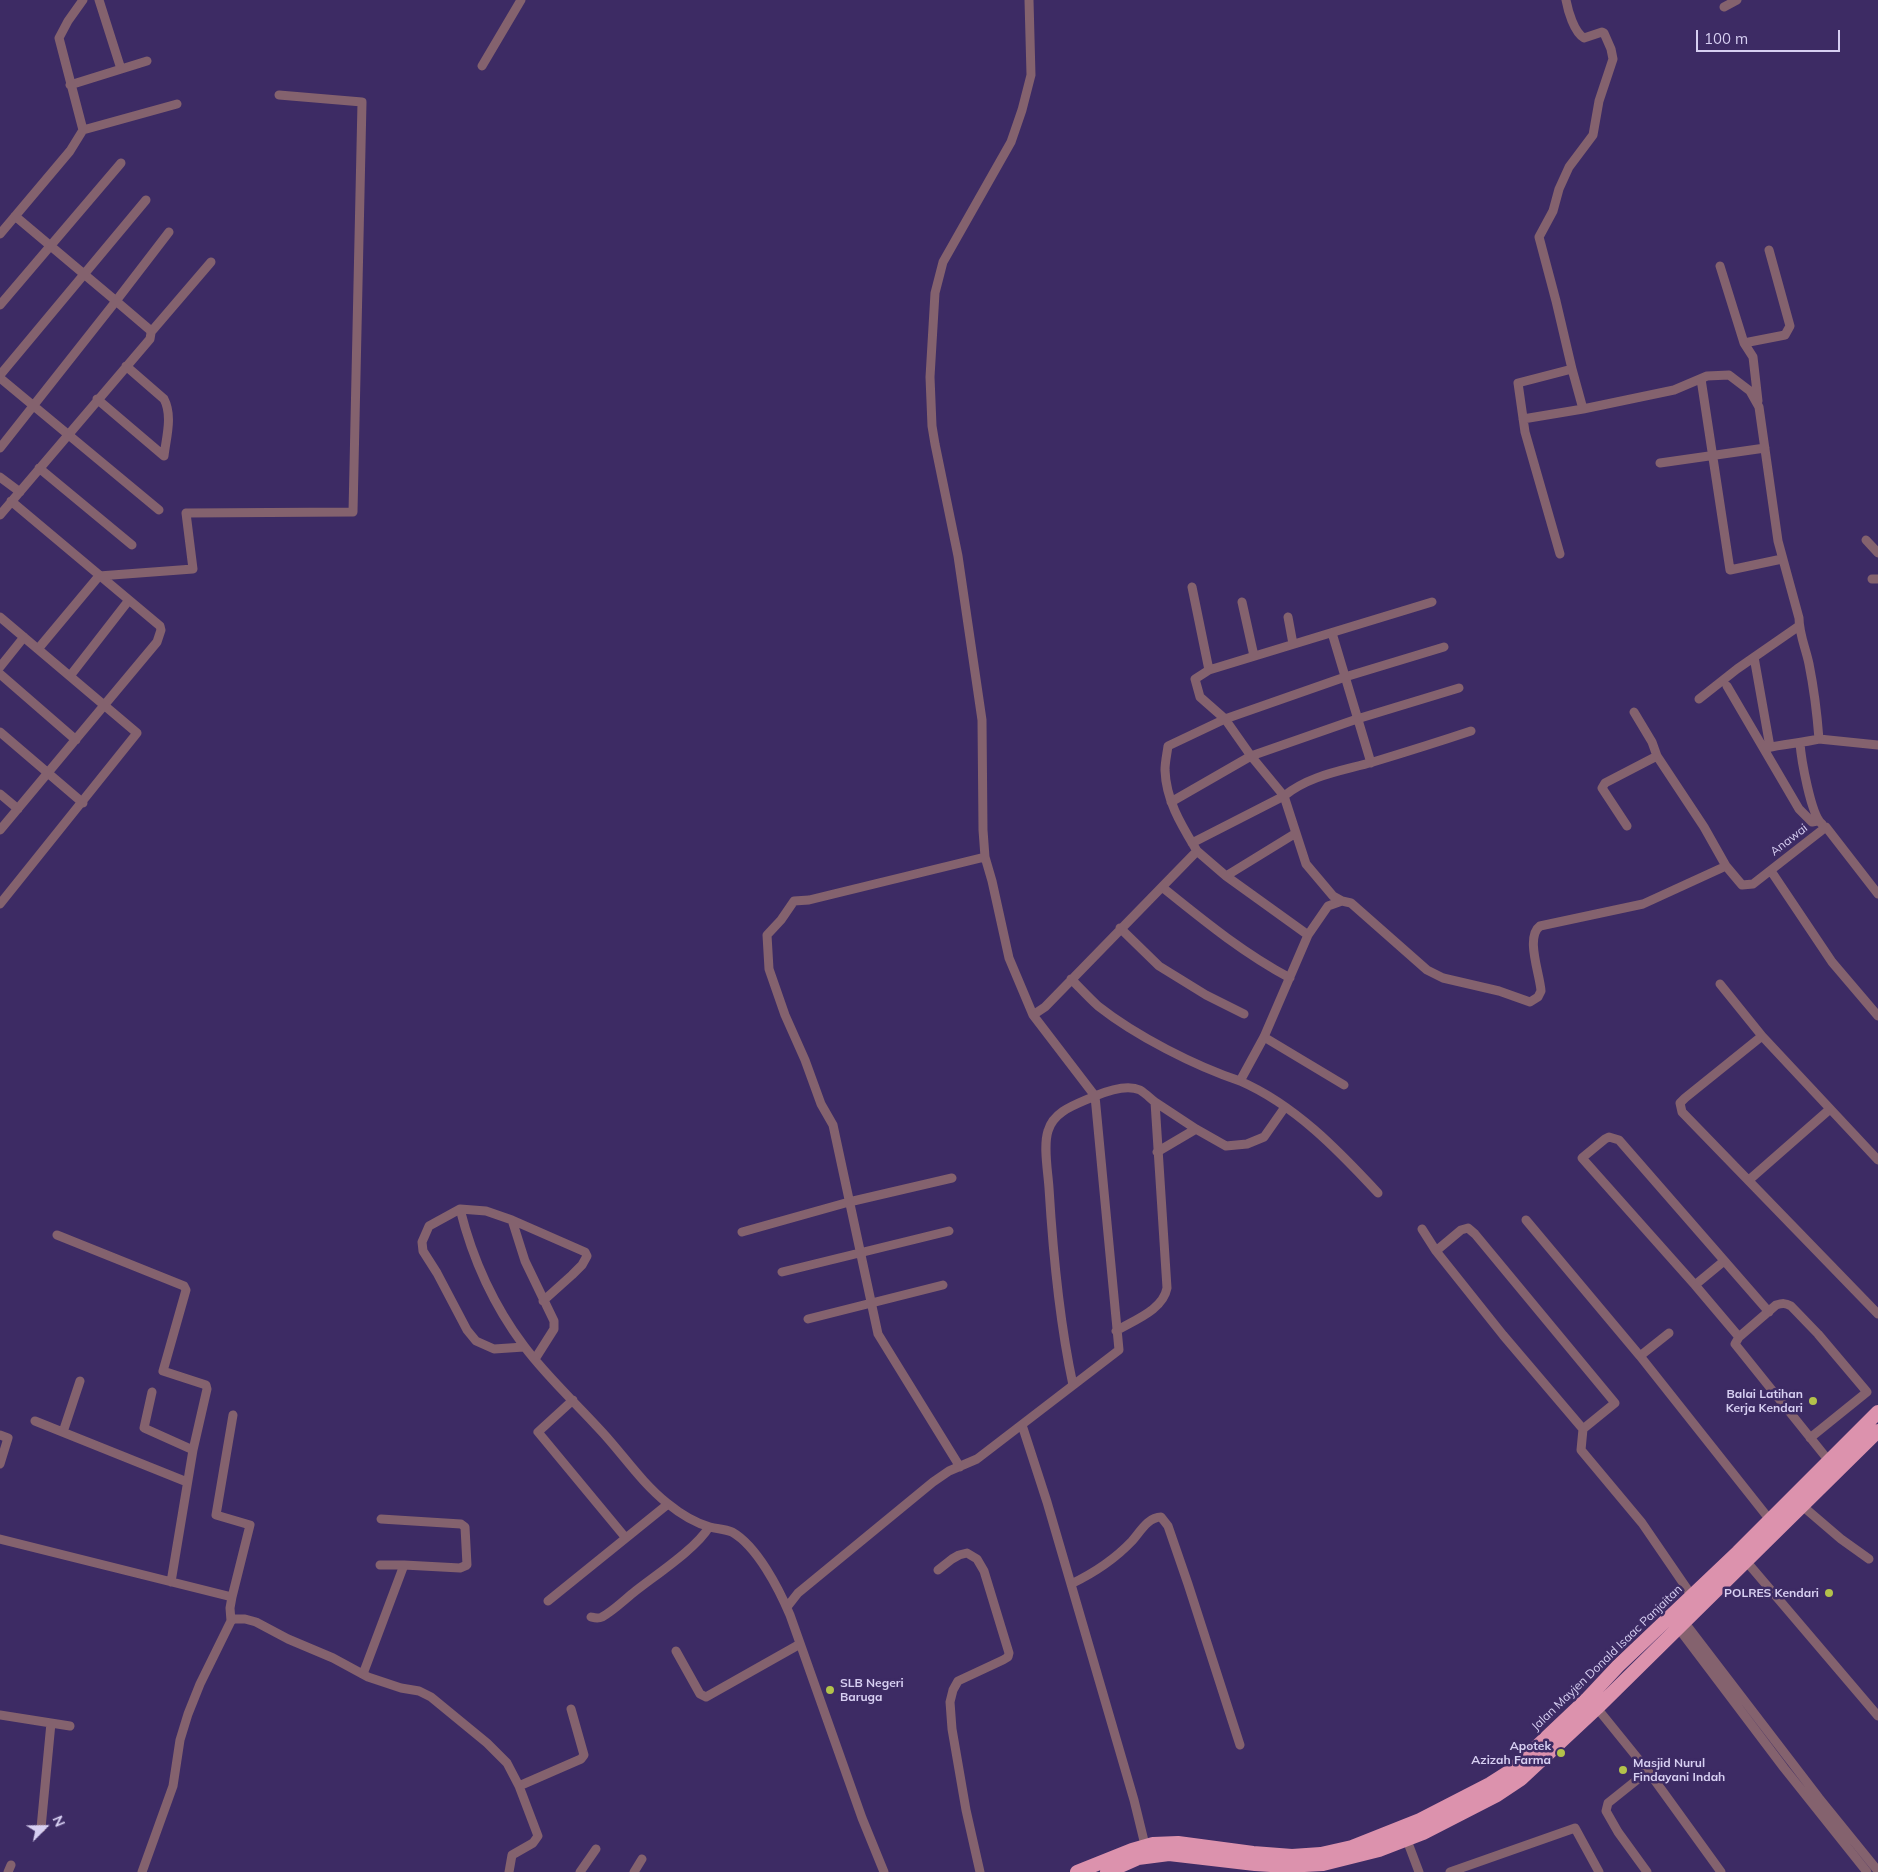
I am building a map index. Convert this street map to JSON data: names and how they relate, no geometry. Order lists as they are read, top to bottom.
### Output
{
  "streets": {
    "highway": ["Jalan Mayjen Donald Isaac Panjaitan"],
    "street": ["Anawai"]
  },
  "places": [
    "Balai Latihan Kerja Kendari",
    "POLRES Kendari",
    "SLB Negeri Baruga",
    "Apotek Azizah Farma",
    "Masjid Nurul Findayani Indah"
  ],
  "scale_bar": "100 m",
  "north": "top right"
}
